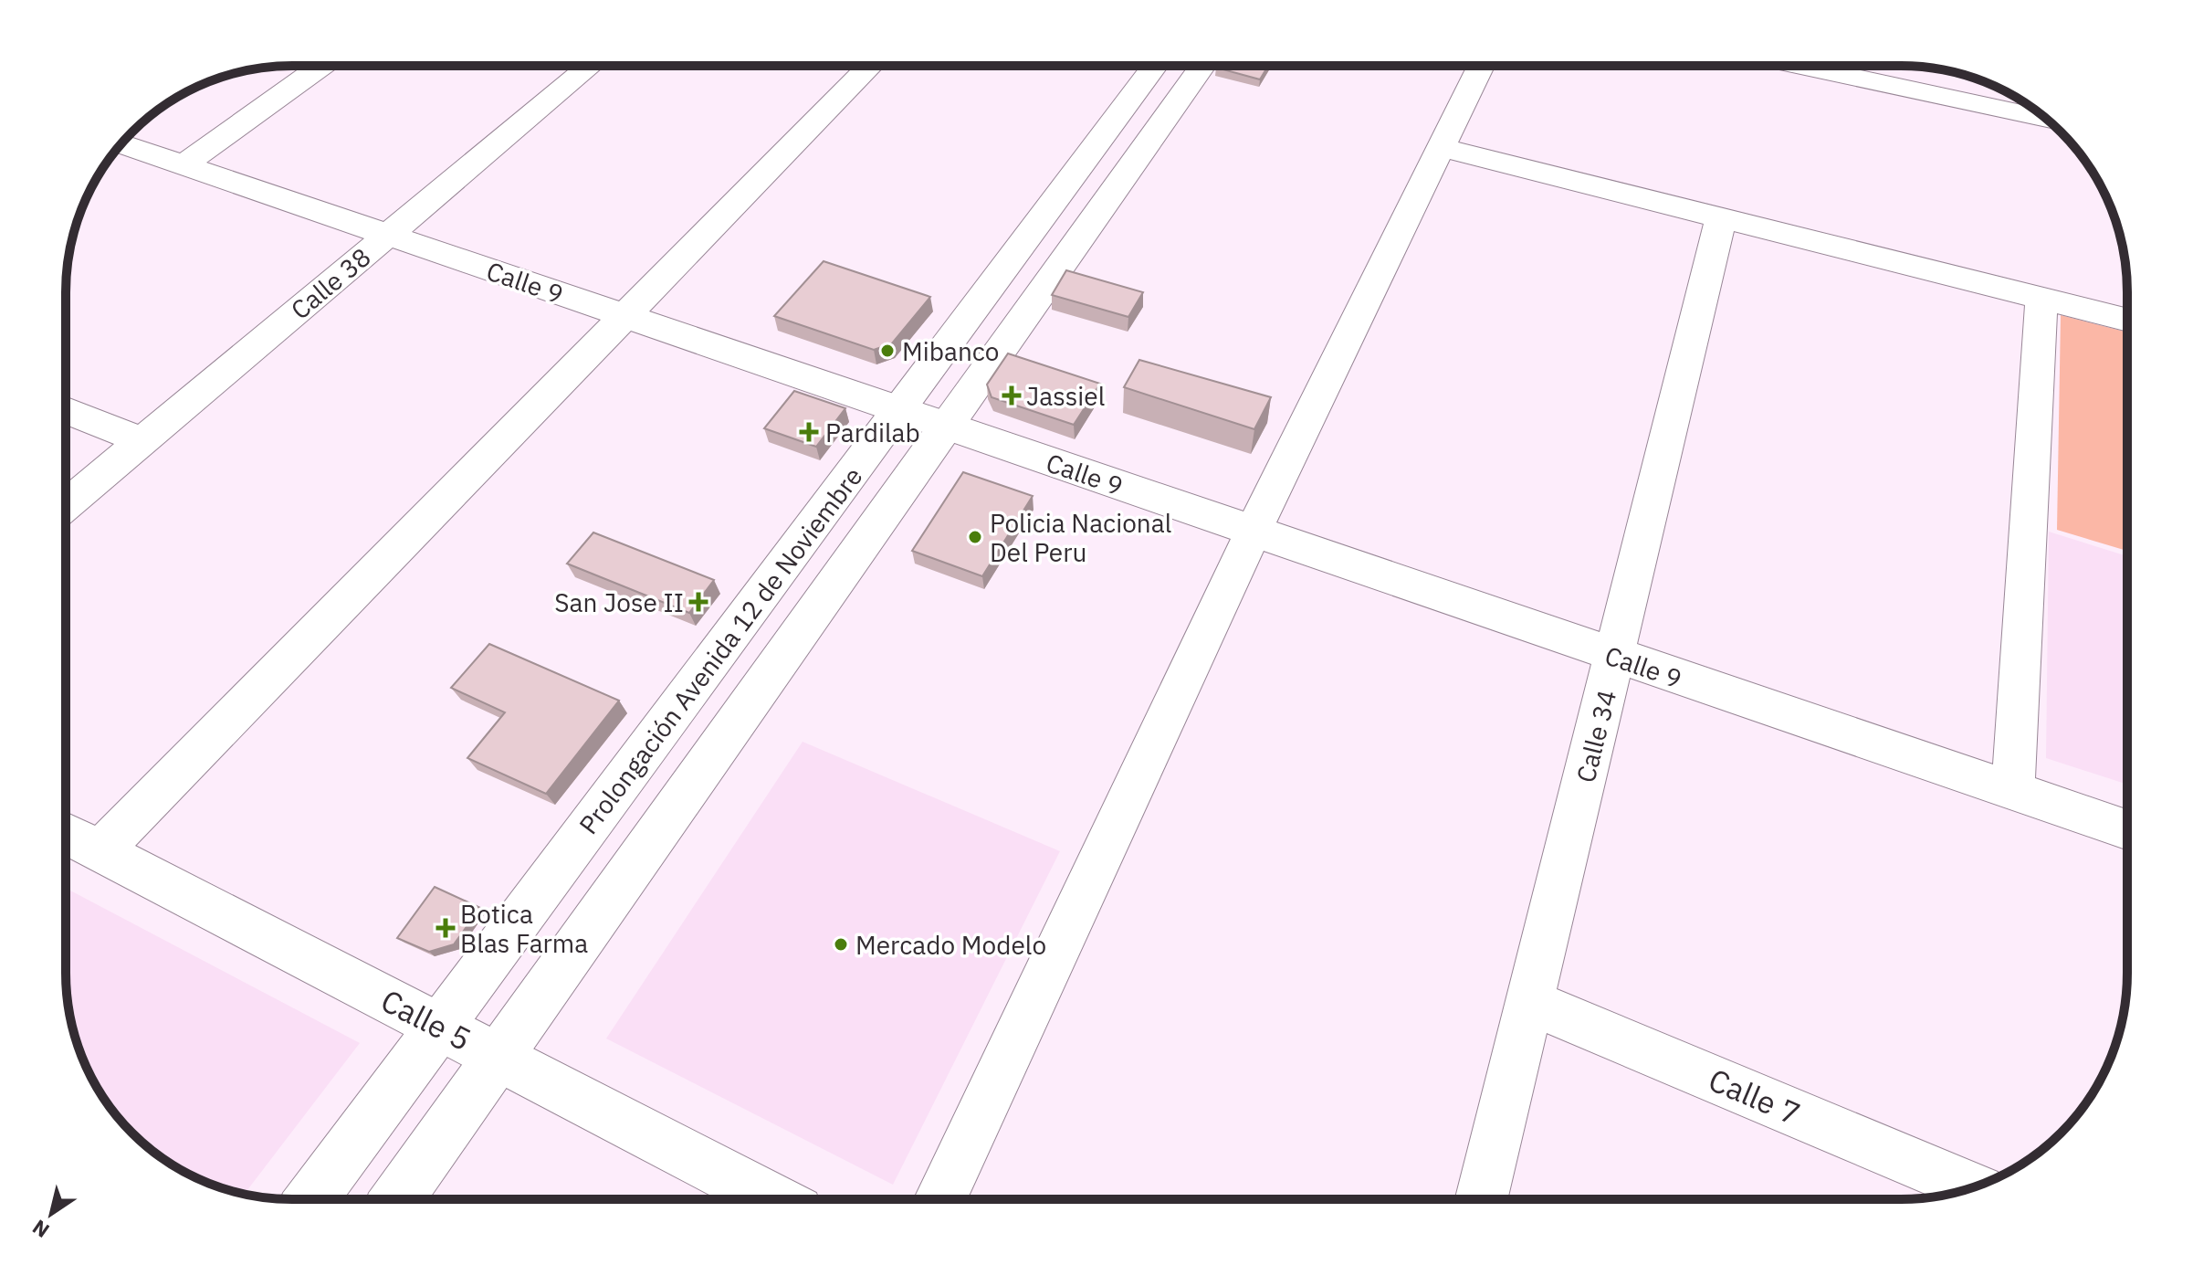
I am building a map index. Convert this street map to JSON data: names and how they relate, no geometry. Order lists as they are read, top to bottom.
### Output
{
  "streets": {
    "street": [
      "Calle 9",
      "Calle 38",
      "Prolongación Avenida 12 de Noviembre",
      "Calle 34",
      "Calle 5",
      "Calle 7"
    ]
  },
  "crossings": [
    ["Calle 9", "Calle 38"],
    ["Calle 9", "Prolongación Avenida 12 de Noviembre"],
    ["Calle 9", "Calle 34"],
    ["Prolongación Avenida 12 de Noviembre", "Calle 5"],
    ["Calle 34", "Calle 7"]
  ],
  "places": {
    "other": ["Mibanco", "Policia Nacional Del Peru", "Mercado Modelo"],
    "health": [
      "Jassiel",
      "Pardilab",
      "San Jose II",
      "Botica Blas Farma"
    ]
  },
  "north": "bottom left"
}
